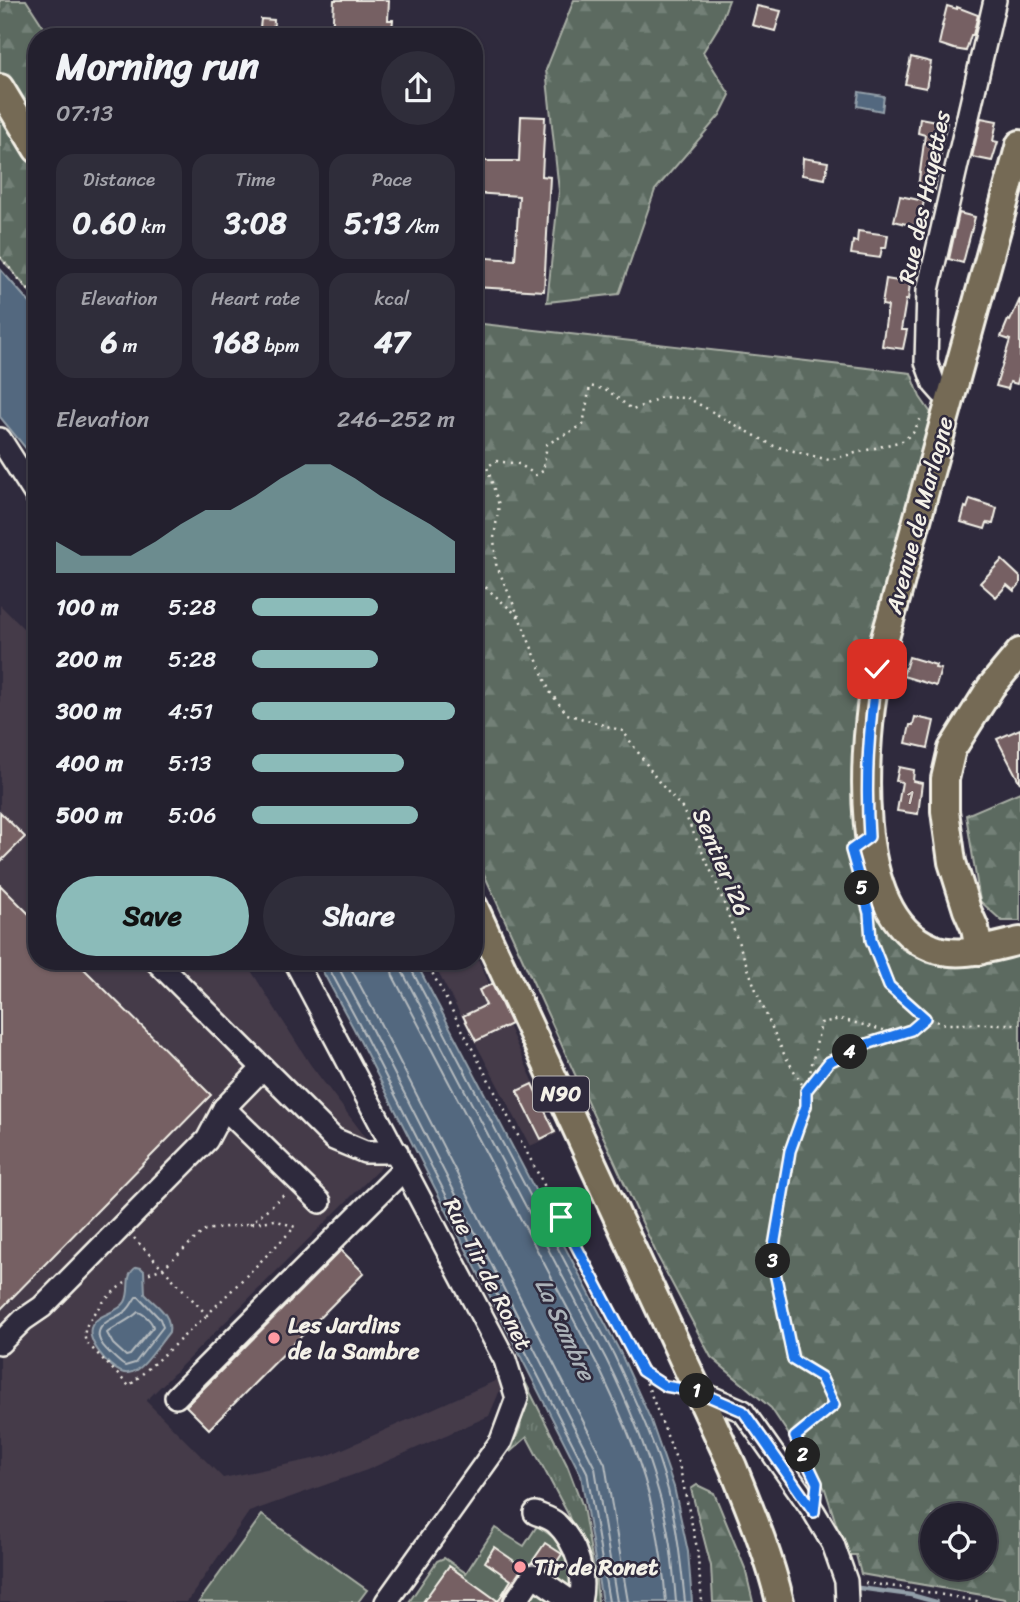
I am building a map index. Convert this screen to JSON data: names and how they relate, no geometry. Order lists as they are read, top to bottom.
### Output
{
  "streets": {
    "main road": ["Avenue de Marlagne", "N90"],
    "street": ["Rue des Hayettes", "Rue Tir de Ronet"],
    "path": ["Sentier i26"]
  },
  "crossings": [
    ["Rue des Hayettes", "Avenue de Marlagne"]
  ],
  "water": ["La Sambre"],
  "places": ["Les Jardins de la Sambre", "Tir de Ronet"],
  "house_numbers": ["1"],
  "page": {
    "heading": ["Morning run", "07:13"],
    "stats": [
      ["Distance", "0.60 km"],
      ["Time", "3:08"],
      ["Pace", "5:13 /km"],
      ["Elevation", "6 m"],
      ["Heart rate", "168 bpm"],
      ["kcal", "47"]
    ],
    "chart": ["Elevation", "246–252 m"],
    "list": [
      {
        "name": "100 m",
        "note": "5:28"
      },
      {
        "name": "200 m",
        "note": "5:28"
      },
      {
        "name": "300 m",
        "note": "4:51"
      },
      {
        "name": "400 m",
        "note": "5:13"
      },
      {
        "name": "500 m",
        "note": "5:06"
      }
    ],
    "buttons": ["Save", "Share"],
    "pins": [
      "5",
      "4",
      "3",
      "1",
      "2"
    ]
  }
}
